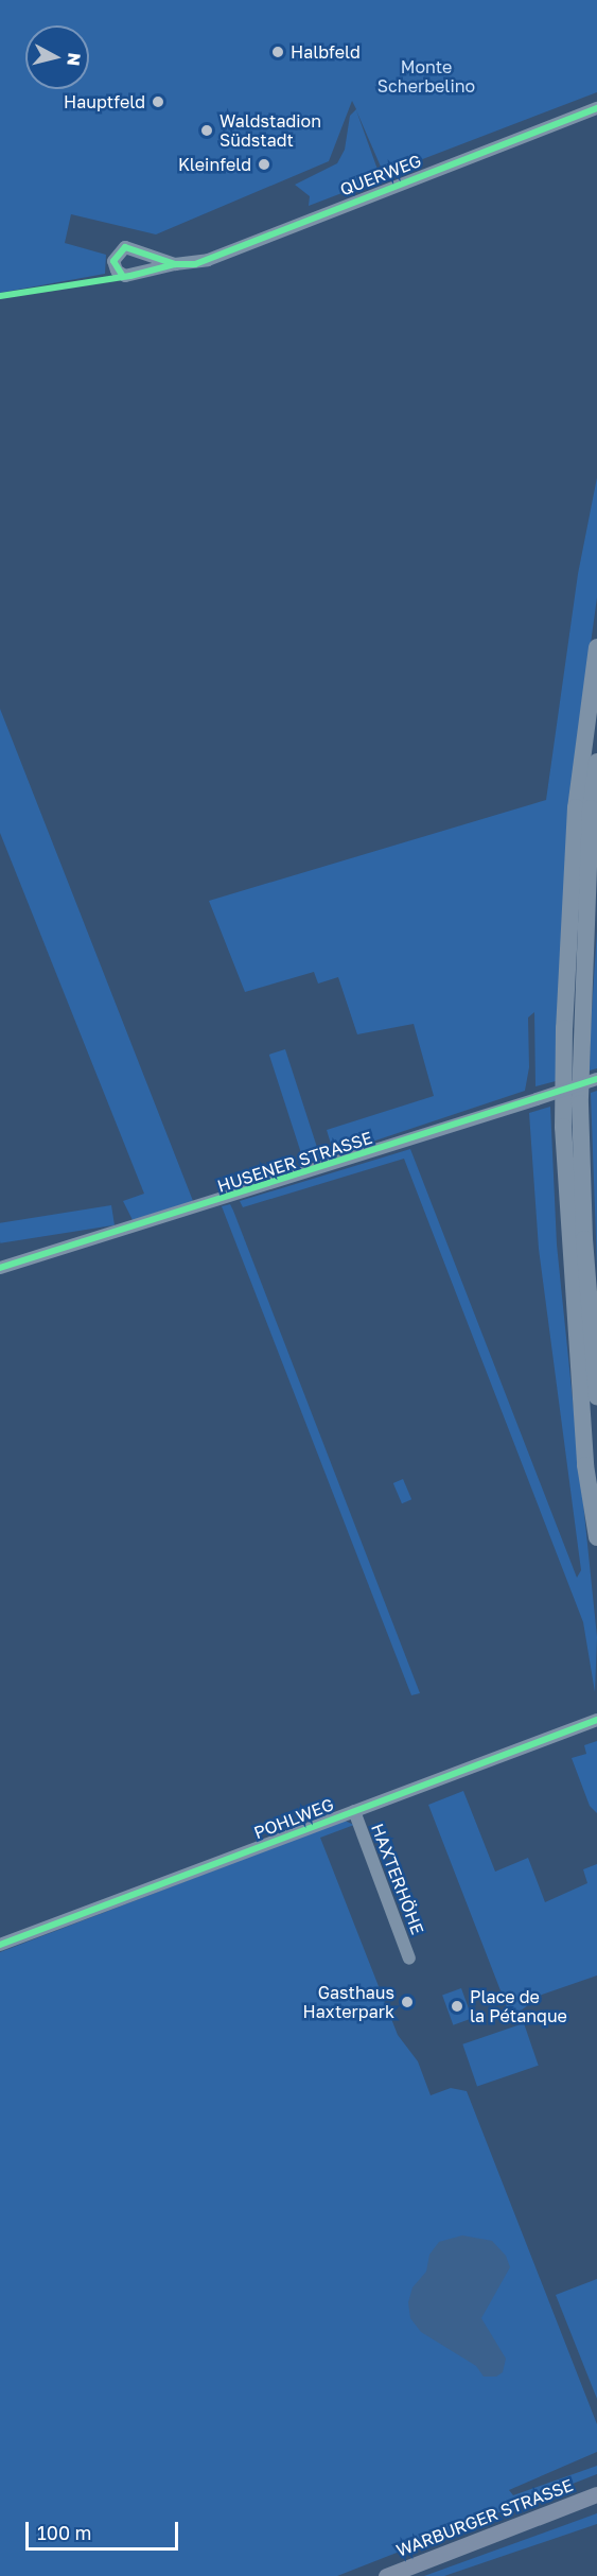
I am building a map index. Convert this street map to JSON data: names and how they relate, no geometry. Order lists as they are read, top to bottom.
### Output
{
  "streets": {
    "main road": ["WARBURGER STRASSE"],
    "street": [
      "QUERWEG",
      "HUSENER STRASSE",
      "POHLWEG",
      "HAXTERHÖHE"
    ]
  },
  "crossings": [
    ["POHLWEG", "HAXTERHÖHE"]
  ],
  "parks": ["Monte Scherbelino"],
  "places": [
    "Halbfeld",
    "Hauptfeld",
    "Waldstadion Südstadt",
    "Kleinfeld",
    "Gasthaus Haxterpark",
    "Place de la Pétanque"
  ],
  "scale_bar": "100 m",
  "north": "right"
}
